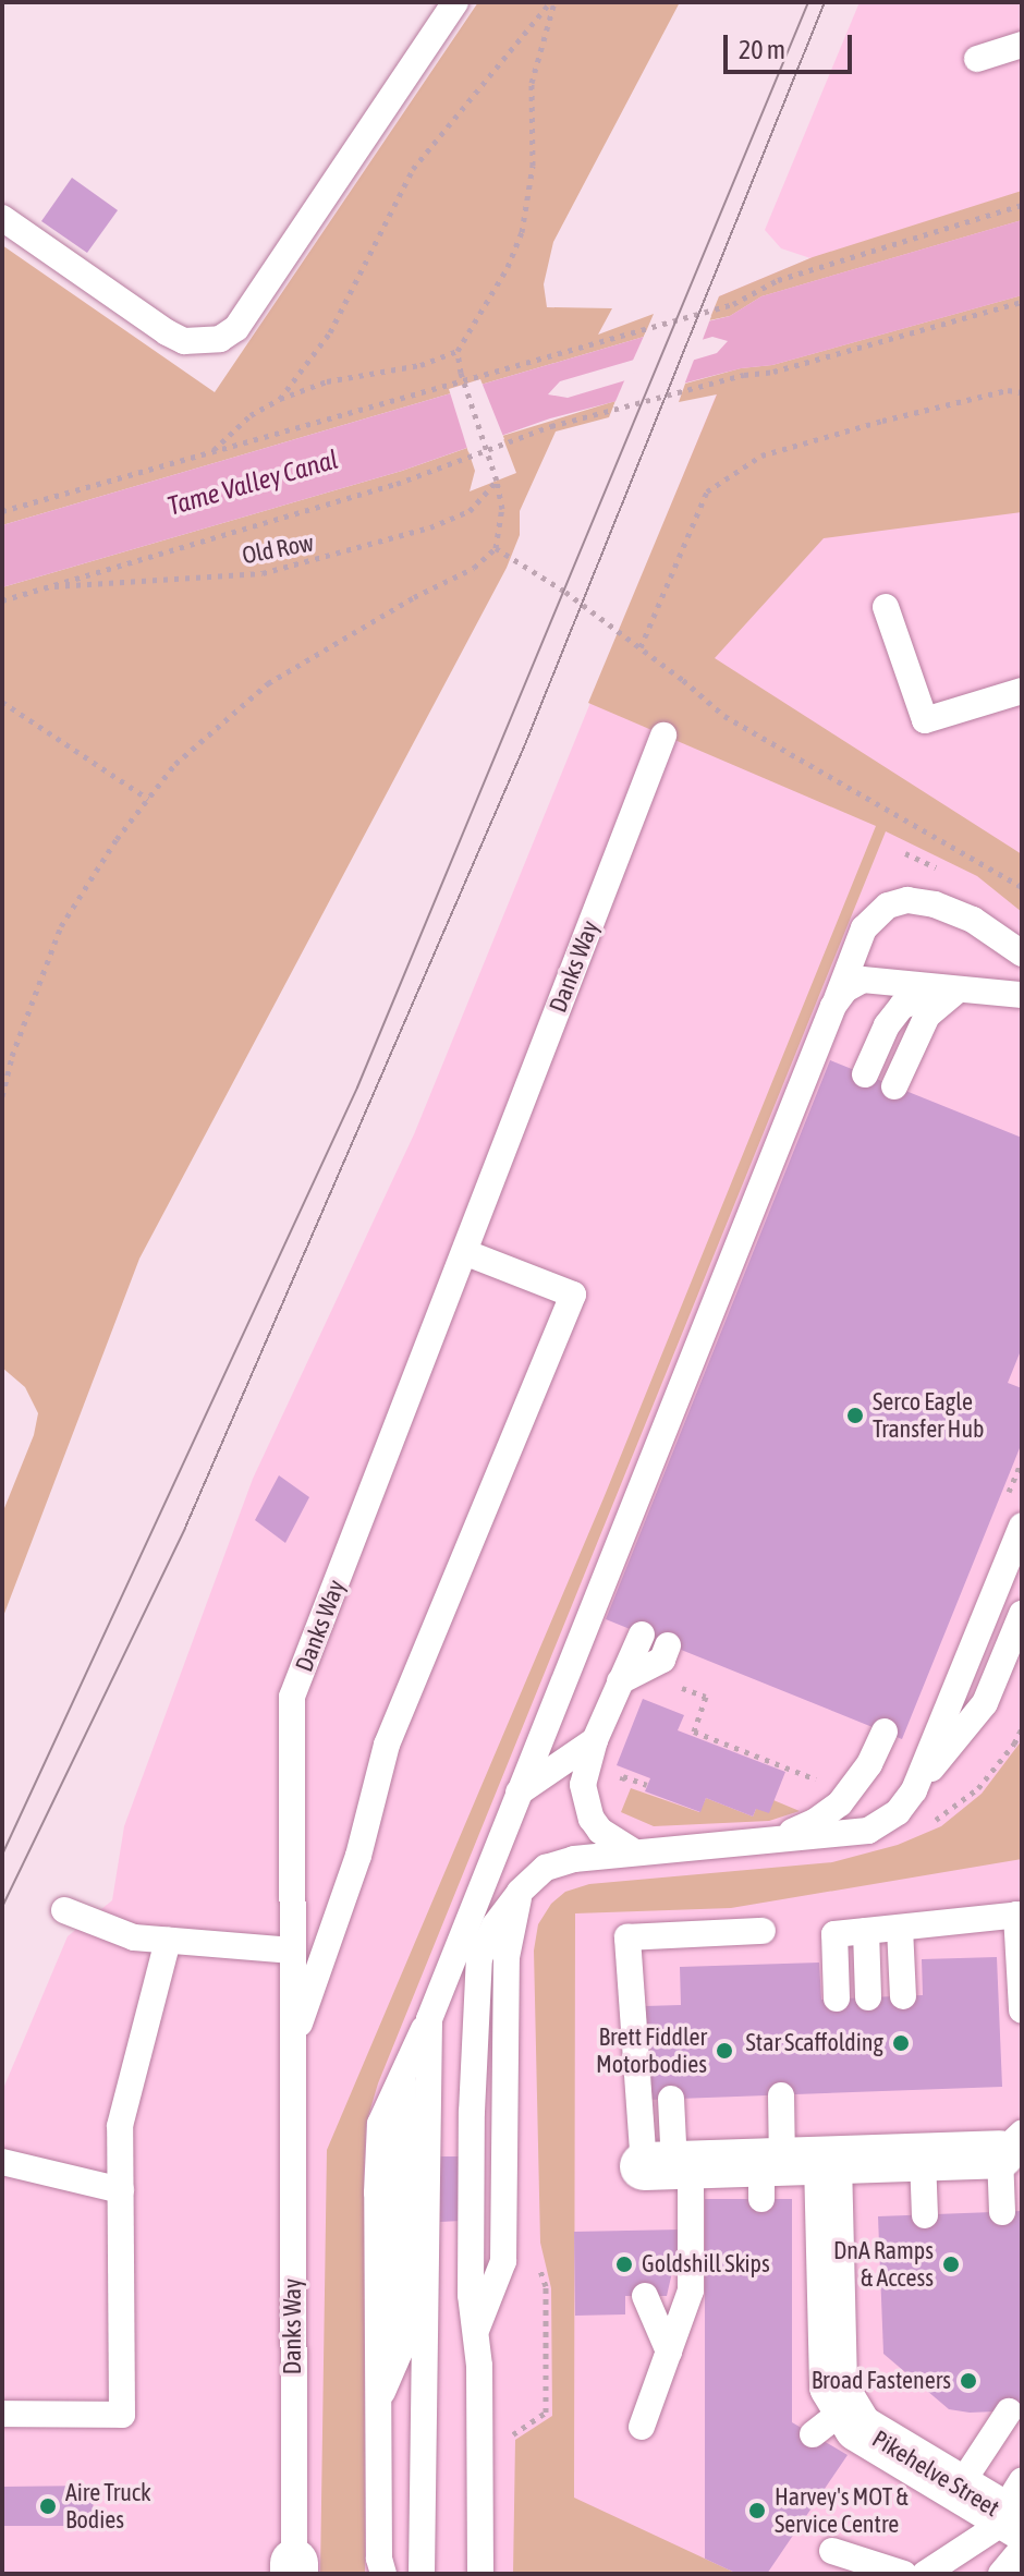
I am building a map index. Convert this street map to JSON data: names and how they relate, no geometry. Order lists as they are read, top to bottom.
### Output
{
  "streets": {
    "street": ["Pikehelve Street"],
    "lane": ["Danks Way"],
    "path": ["Old Row"]
  },
  "water": ["Tame Valley Canal"],
  "places": [
    "Serco Eagle Transfer Hub",
    "Star Scaffolding",
    "Brett Fiddler Motorbodies",
    "Goldshill Skips",
    "DnA Ramps & Access",
    "Broad Fasteners",
    "Aire Truck Bodies",
    "Harvey's MOT & Service Centre"
  ],
  "scale_bar": "20 m"
}
